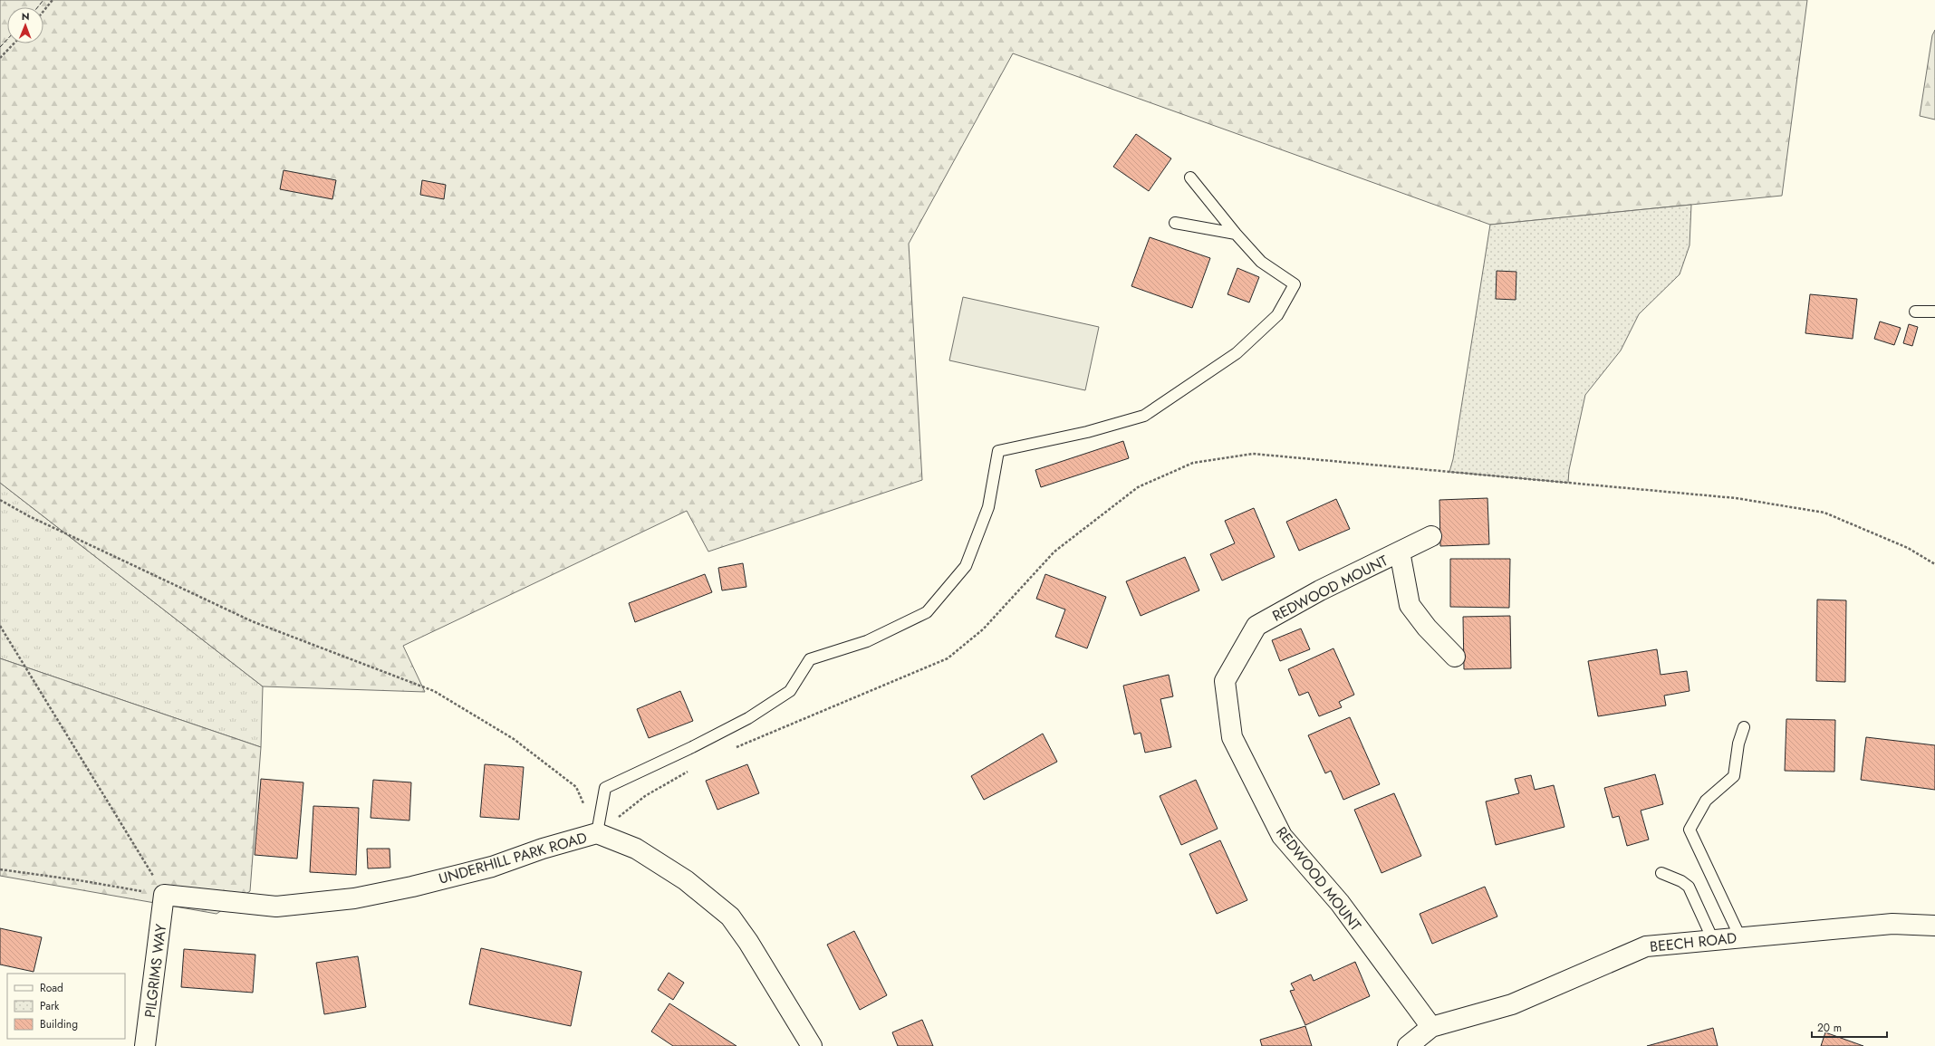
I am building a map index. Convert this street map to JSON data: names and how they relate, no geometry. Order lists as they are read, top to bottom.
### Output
{
  "streets": {
    "street": [
      "REDWOOD MOUNT",
      "UNDERHILL PARK ROAD",
      "BEECH ROAD",
      "PILGRIMS WAY"
    ]
  },
  "crossings": [
    ["REDWOOD MOUNT", "BEECH ROAD"],
    ["UNDERHILL PARK ROAD", "PILGRIMS WAY"]
  ],
  "legend": ["Road", "Park", "Building"],
  "scale_bar": "20 m",
  "north": "top"
}
